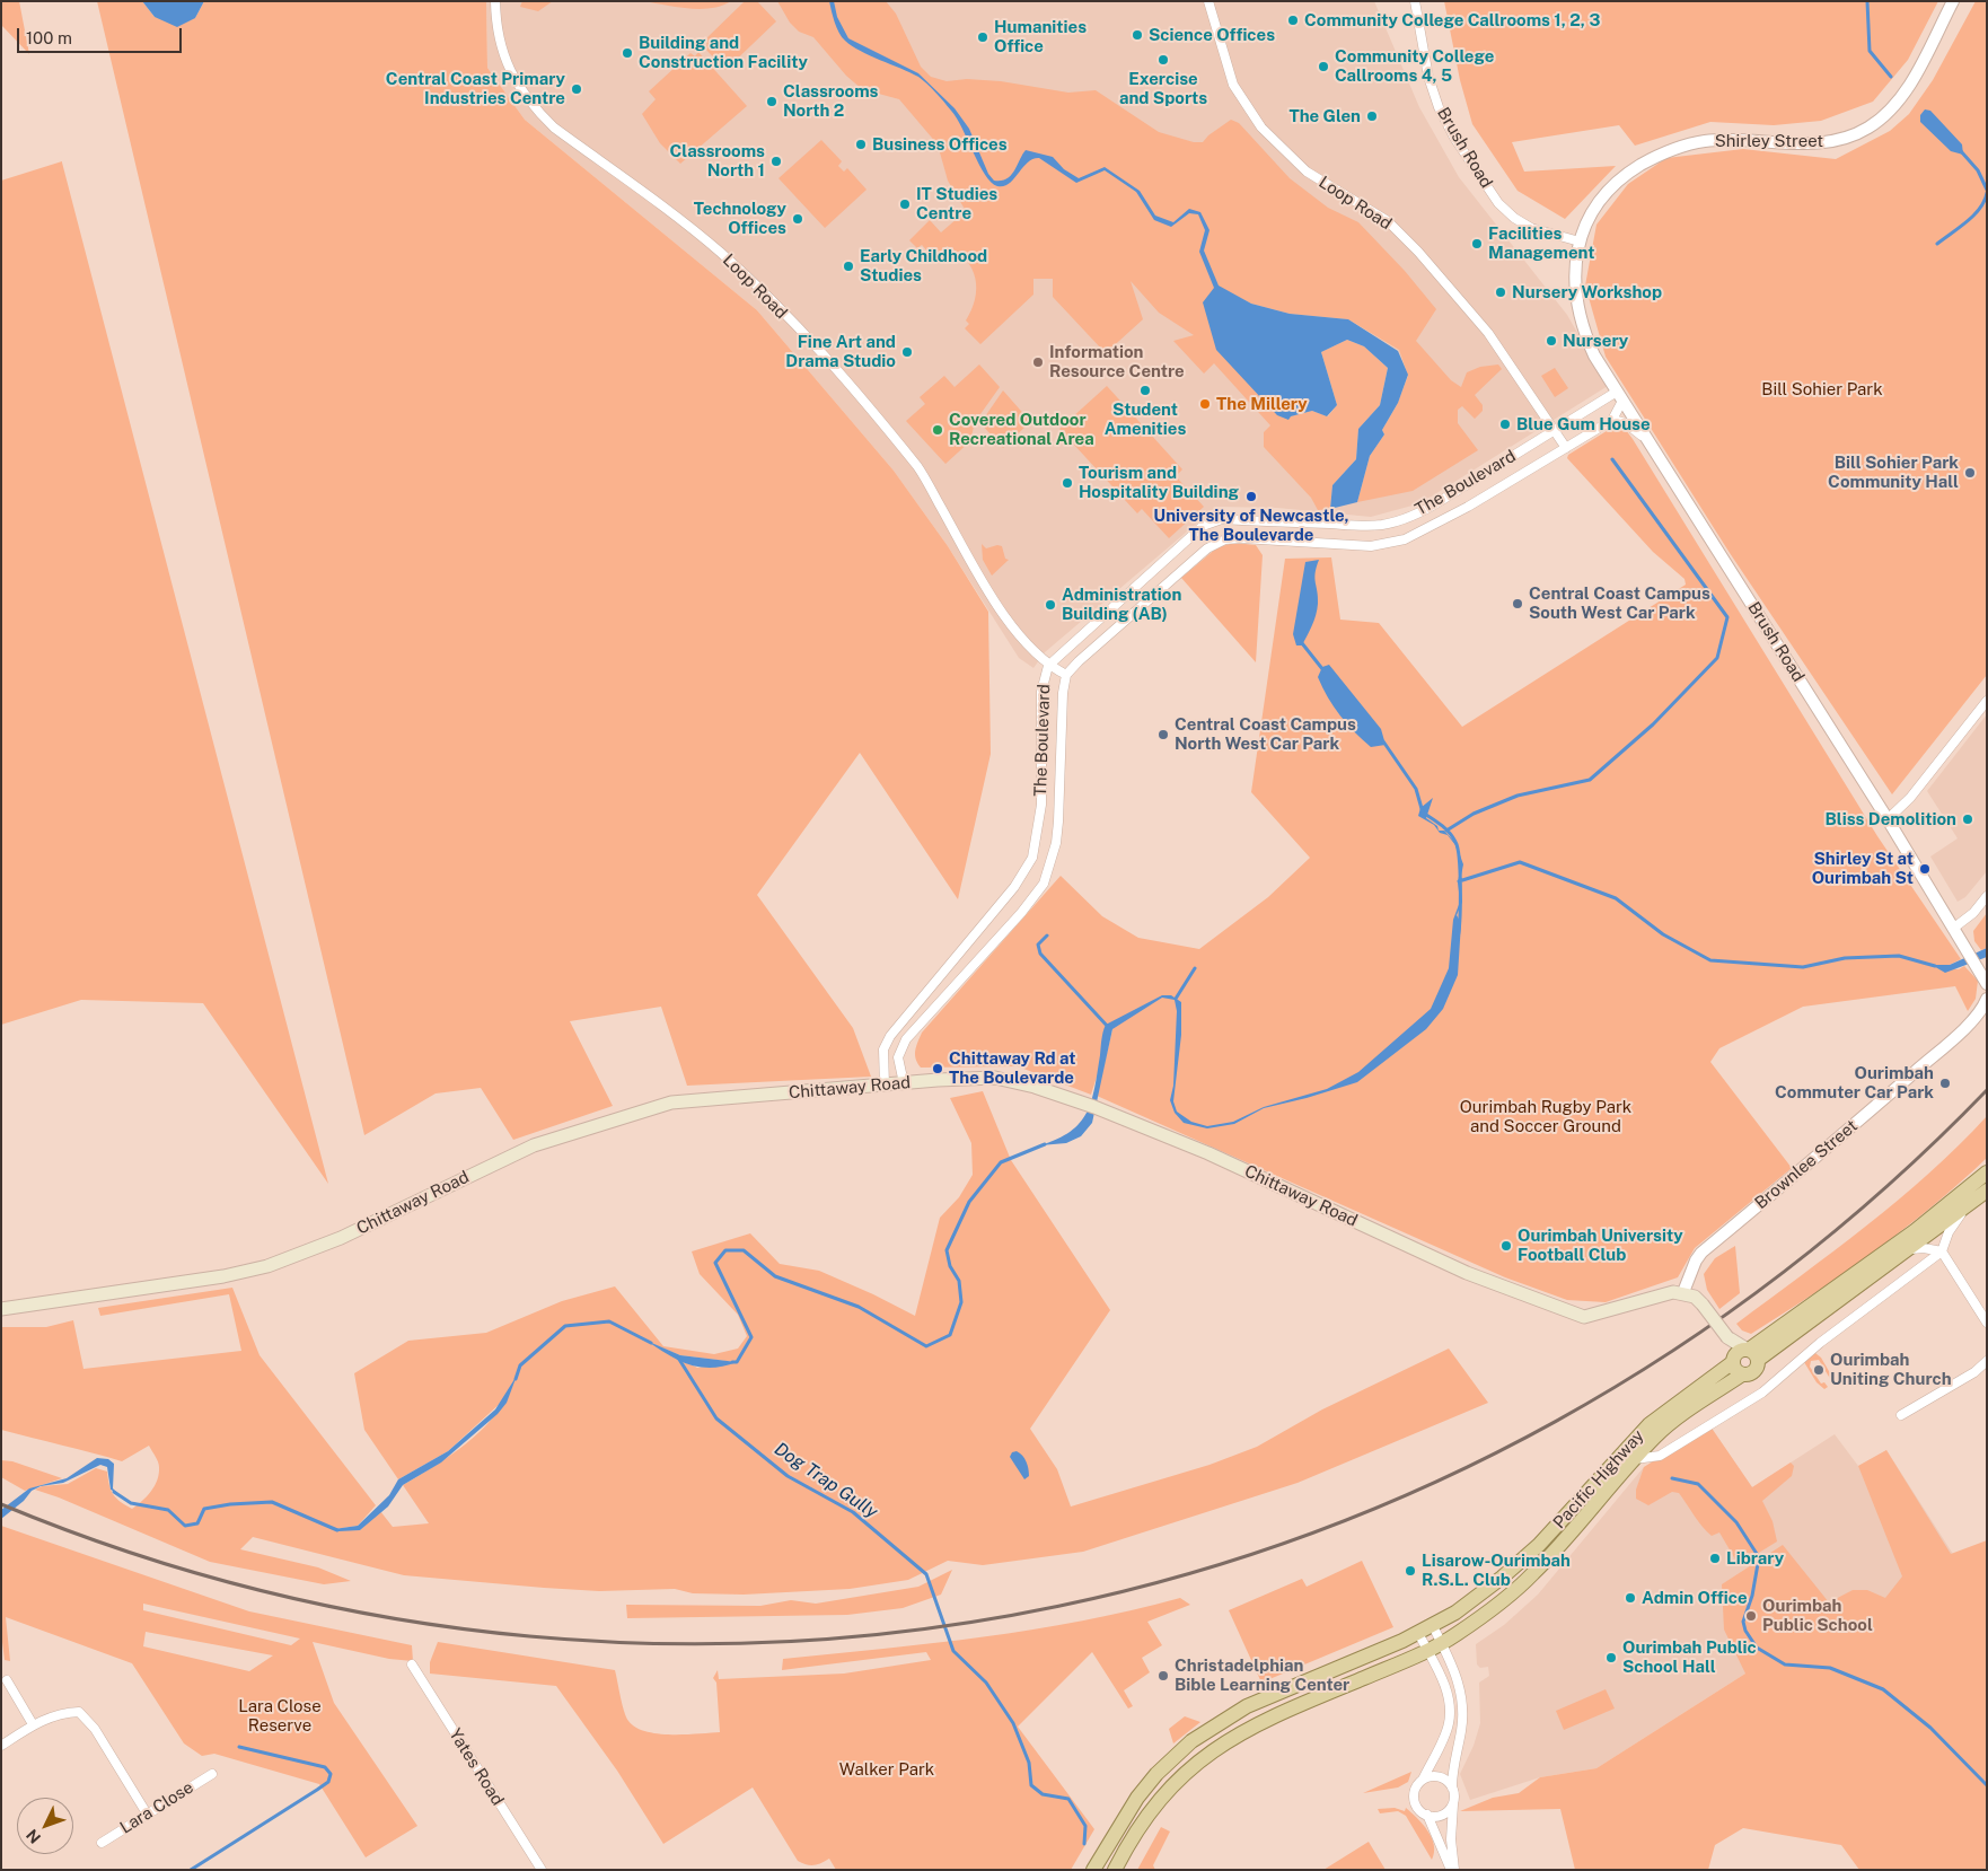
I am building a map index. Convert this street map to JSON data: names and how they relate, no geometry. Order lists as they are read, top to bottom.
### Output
{
  "streets": {
    "main road": ["Chittaway Road", "Pacific Highway"],
    "street": [
      "Shirley Street",
      "Brush Road",
      "Loop Road",
      "The Boulevard",
      "Brownlee Street",
      "Yates Road",
      "Lara Close"
    ]
  },
  "crossings": [
    ["Shirley Street", "Brush Road"],
    ["Brush Road", "The Boulevard"],
    ["Loop Road", "The Boulevard"],
    ["The Boulevard", "Chittaway Road"],
    ["Chittaway Road", "Brownlee Street"]
  ],
  "water": ["Dog Trap Gully"],
  "parks": [
    "Bill Sohier Park",
    "Ourimbah Rugby Park and Soccer Ground",
    "Lara Close Reserve",
    "Walker Park"
  ],
  "places": [
    "Community College Callrooms 1, 2, 3",
    "Science Offices",
    "Humanities Office",
    "Building and Construction Facility",
    "Exercise and Sports",
    "Community College Callrooms 4, 5",
    "Central Coast Primary Industries Centre",
    "Classrooms North 2",
    "The Glen",
    "Business Offices",
    "Classrooms North 1",
    "IT Studies Centre",
    "Technology Offices",
    "Facilities Management",
    "Early Childhood Studies",
    "Nursery Workshop",
    "Nursery",
    "Fine Art and Drama Studio",
    "Information Resource Centre",
    "Student Amenities",
    "The Millery",
    "Blue Gum House",
    "Covered Outdoor Recreational Area",
    "Bill Sohier Park Community Hall",
    "Tourism and Hospitality Building",
    "University of Newcastle, The Boulevarde",
    "Central Coast Campus South West Car Park",
    "Administration Building (AB)",
    "Central Coast Campus North West Car Park",
    "Bliss Demolition",
    "Shirley St at Ourimbah St",
    "Chittaway Rd at The Boulevarde",
    "Ourimbah Commuter Car Park",
    "Ourimbah University Football Club",
    "Ourimbah Uniting Church",
    "Library",
    "Lisarow-Ourimbah R.S.L. Club",
    "Admin Office",
    "Ourimbah Public School",
    "Ourimbah Public School Hall",
    "Christadelphian Bible Learning Center"
  ],
  "scale_bar": "100 m",
  "north": "bottom left"
}
